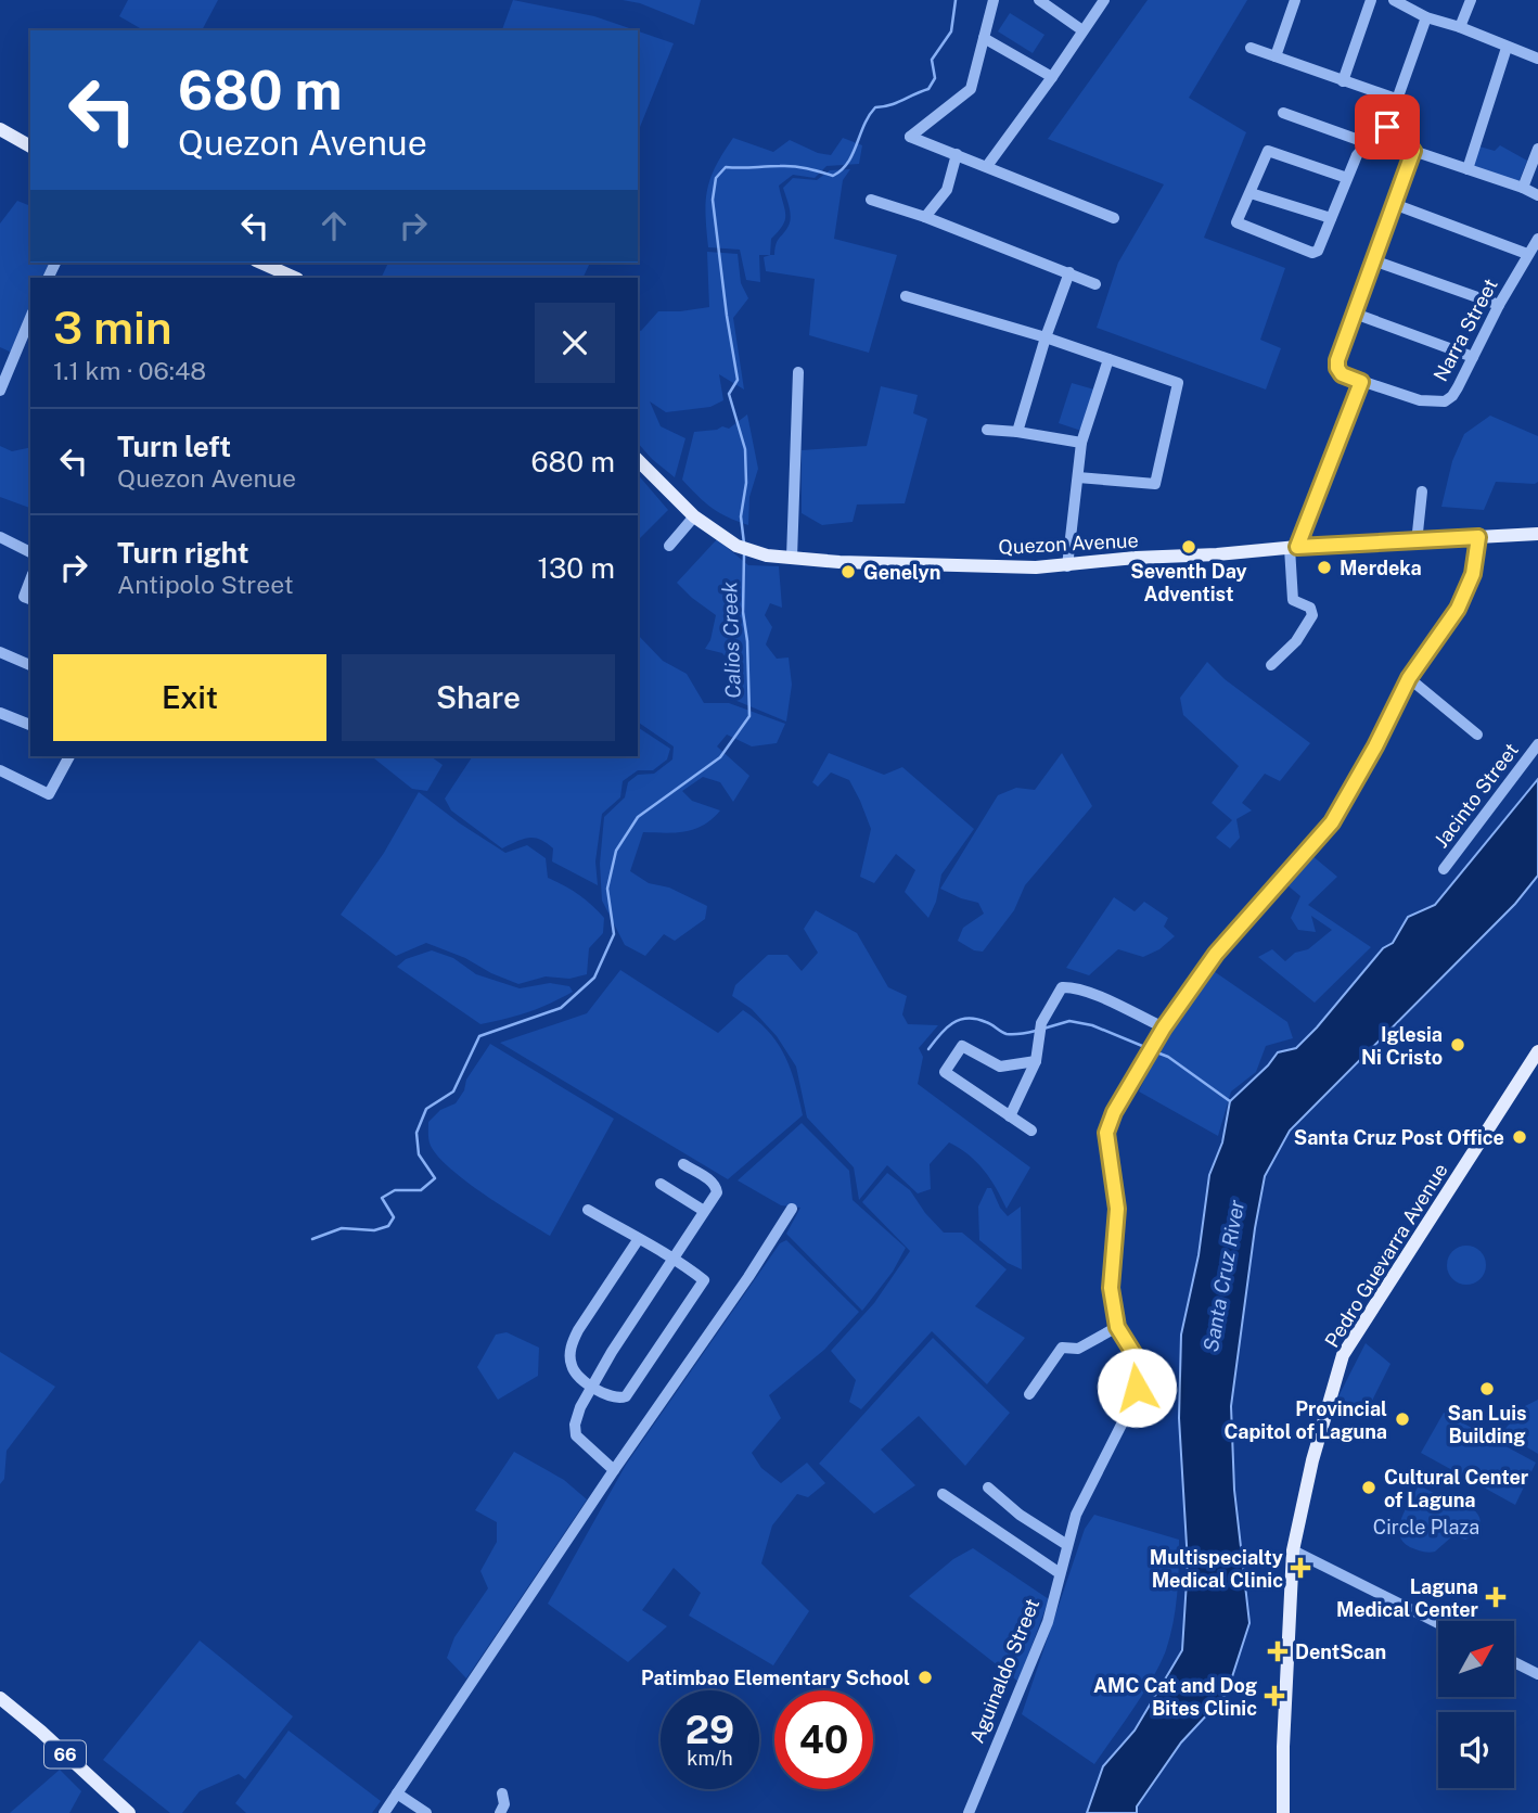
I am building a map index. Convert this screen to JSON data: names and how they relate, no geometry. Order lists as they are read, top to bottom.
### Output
{
  "streets": {
    "main road": ["Quezon Avenue", "Pedro Guevarra Avenue", "66"],
    "street": ["Narra Street", "Jacinto Street", "Aguinaldo Street"]
  },
  "crossings": [
    ["Quezon Avenue", "Aguinaldo Street"]
  ],
  "water": ["Calios Creek", "Santa Cruz River"],
  "parks": ["Circle Plaza"],
  "places": {
    "other": [
      "Seventh Day Adventist",
      "Merdeka",
      "Genelyn",
      "Iglesia Ni Cristo",
      "Santa Cruz Post Office",
      "San Luis Building",
      "Provincial Capitol of Laguna",
      "Cultural Center of Laguna",
      "Patimbao Elementary School"
    ],
    "health": [
      "Multispecialty Medical Clinic",
      "Laguna Medical Center",
      "DentScan",
      "AMC Cat and Dog Bites Clinic"
    ]
  },
  "north": "top right",
  "page": {
    "turn": ["680 m", "Quezon Avenue"],
    "heading": ["3 min", "1.1 km · 06:48"],
    "list": [
      {
        "name": "Turn left",
        "note": "Quezon Avenue",
        "value": "680 m"
      },
      {
        "name": "Turn right",
        "note": "Antipolo Street",
        "value": "130 m"
      }
    ],
    "buttons": ["Exit", "Share"],
    "speed": "29 km/h",
    "limit": "40"
  }
}
